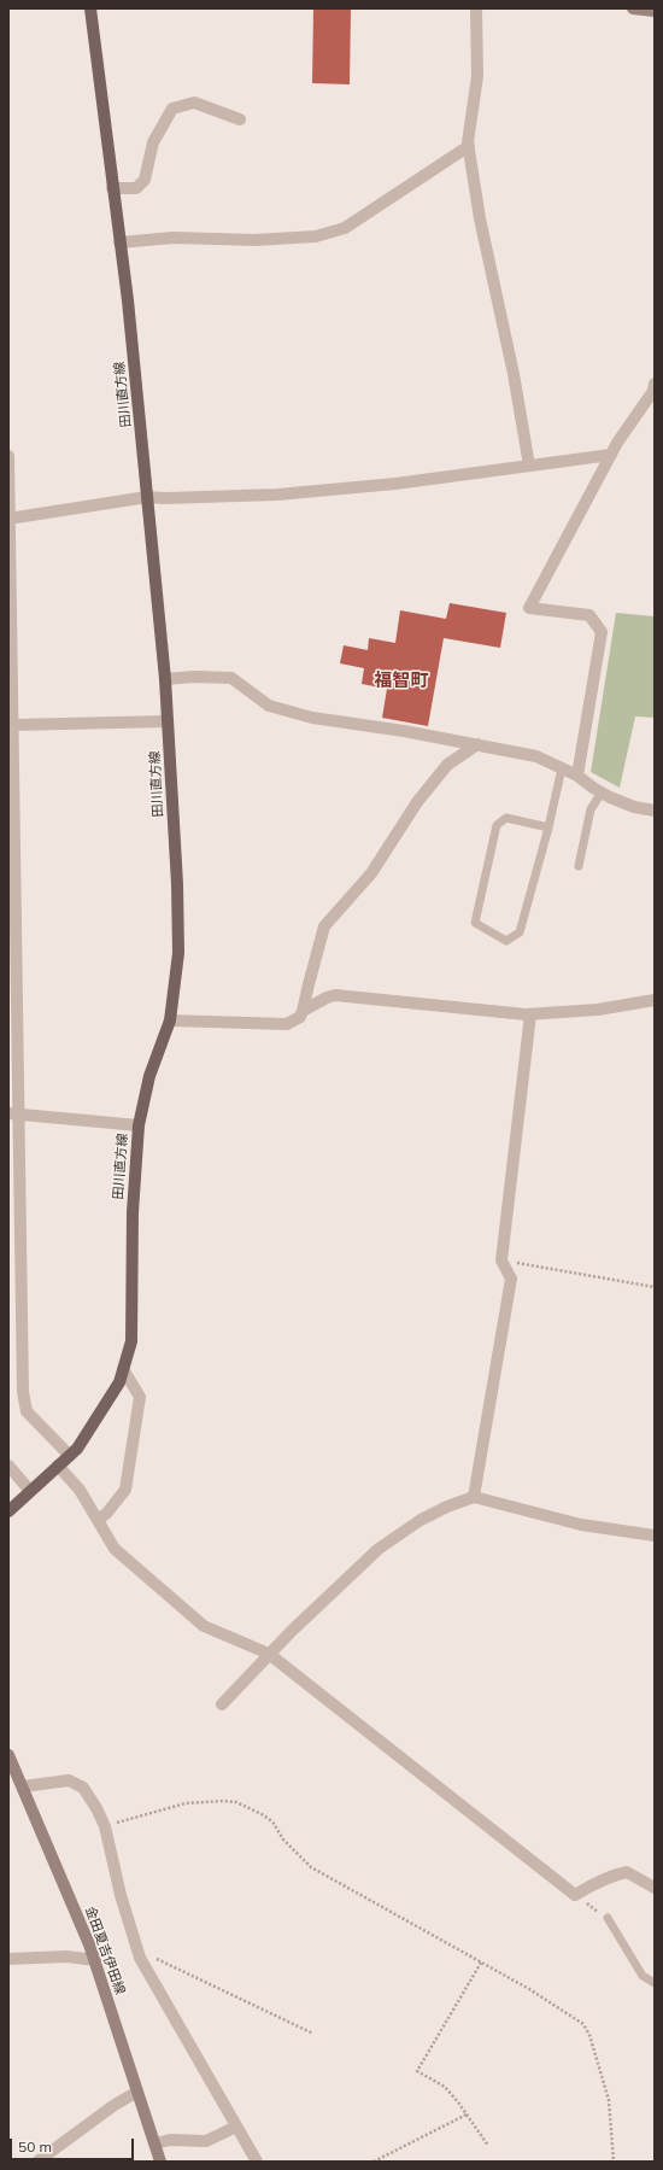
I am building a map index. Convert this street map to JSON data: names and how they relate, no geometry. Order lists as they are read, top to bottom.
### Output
{
  "streets": {
    "main road": ["田川直方線", "金田夏吉伊田線"]
  },
  "districts": ["福智町"],
  "scale_bar": "50 m"
}
